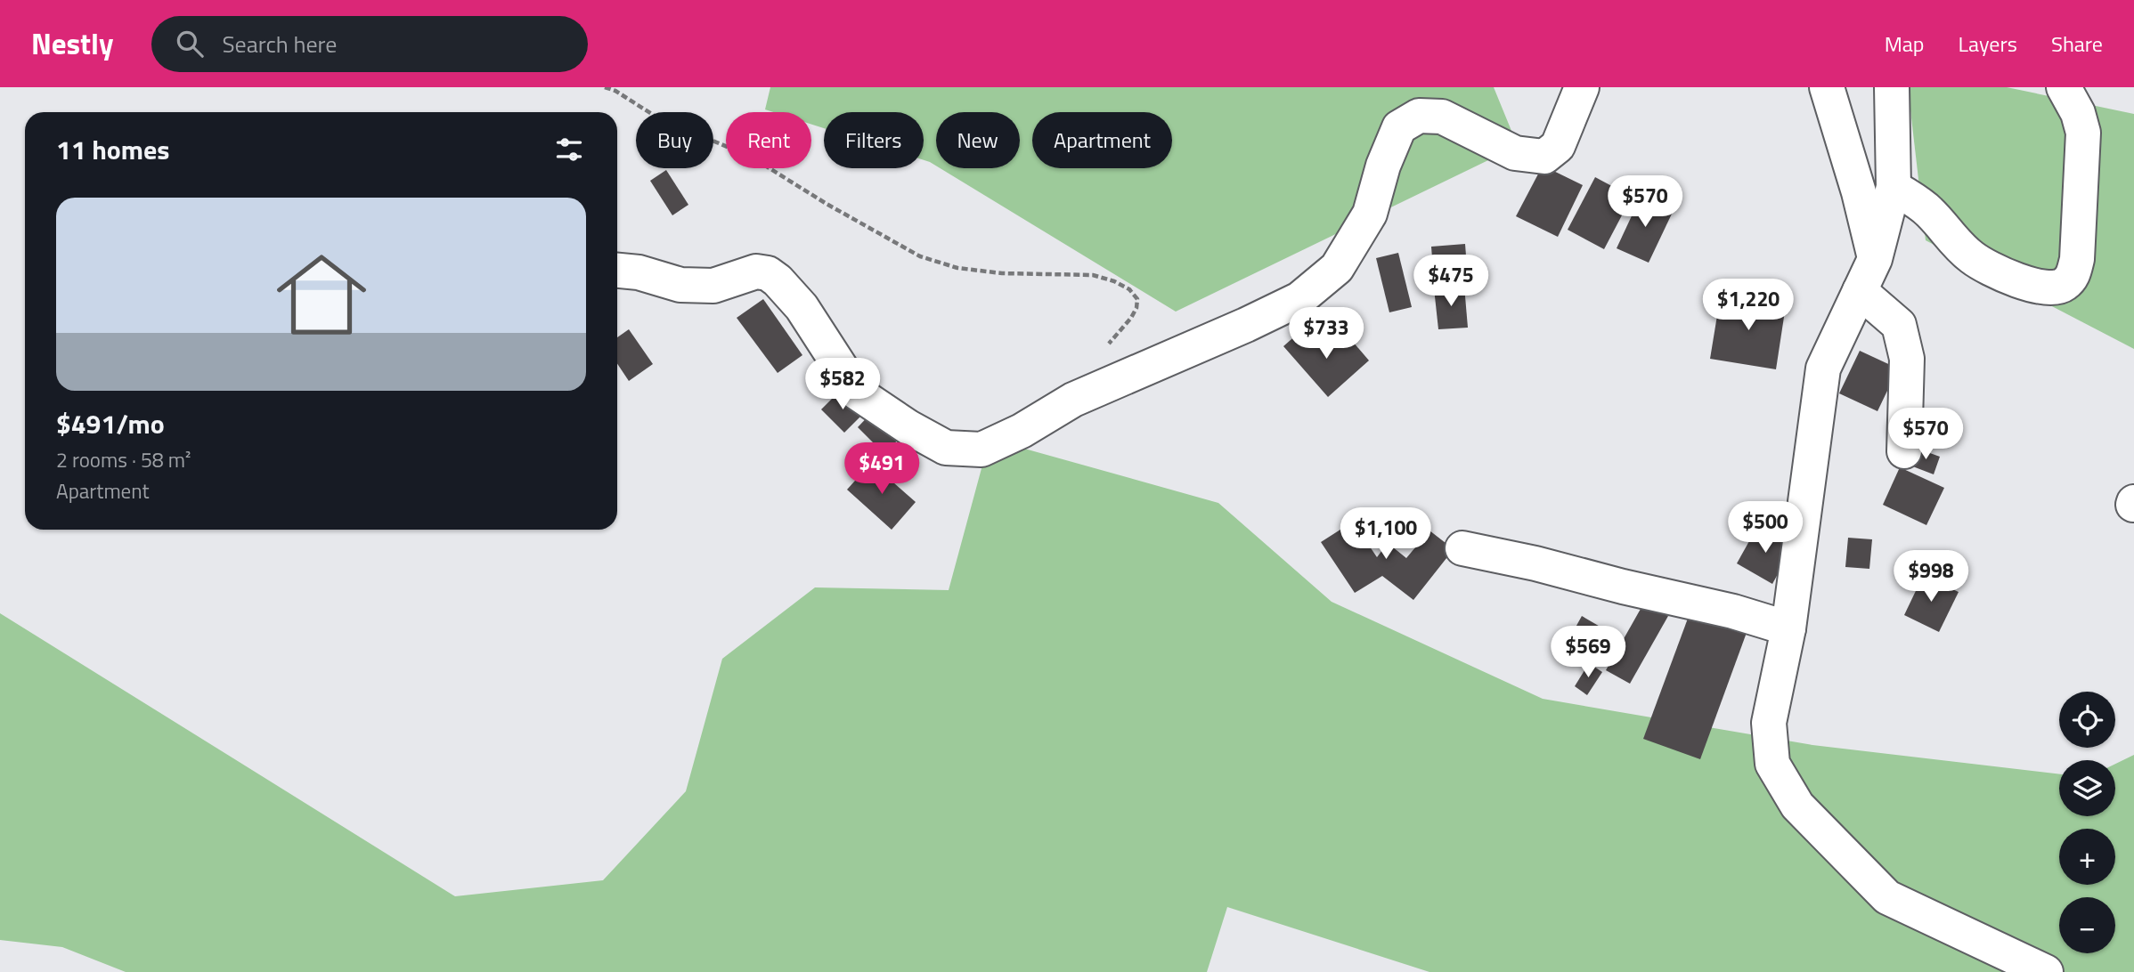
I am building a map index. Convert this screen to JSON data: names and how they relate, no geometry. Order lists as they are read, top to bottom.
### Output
{
  "page": {
    "header": "Nestly",
    "search": "Search here",
    "nav": ["Map", "Layers", "Share"],
    "chip": [
      "Buy",
      "Rent",
      "Filters",
      "New",
      "Apartment"
    ],
    "heading": "11 homes",
    "price": [
      "$570",
      "$475",
      "$1,220",
      "$733",
      "$582",
      "$570",
      "$491",
      "$500",
      "$1,100",
      "$998",
      "$569"
    ],
    "list": [
      {
        "name": "$491/mo",
        "note": "2 rooms · 58 m² · Apartment"
      }
    ],
    "map_buttons": ["+", "−"]
  }
}
